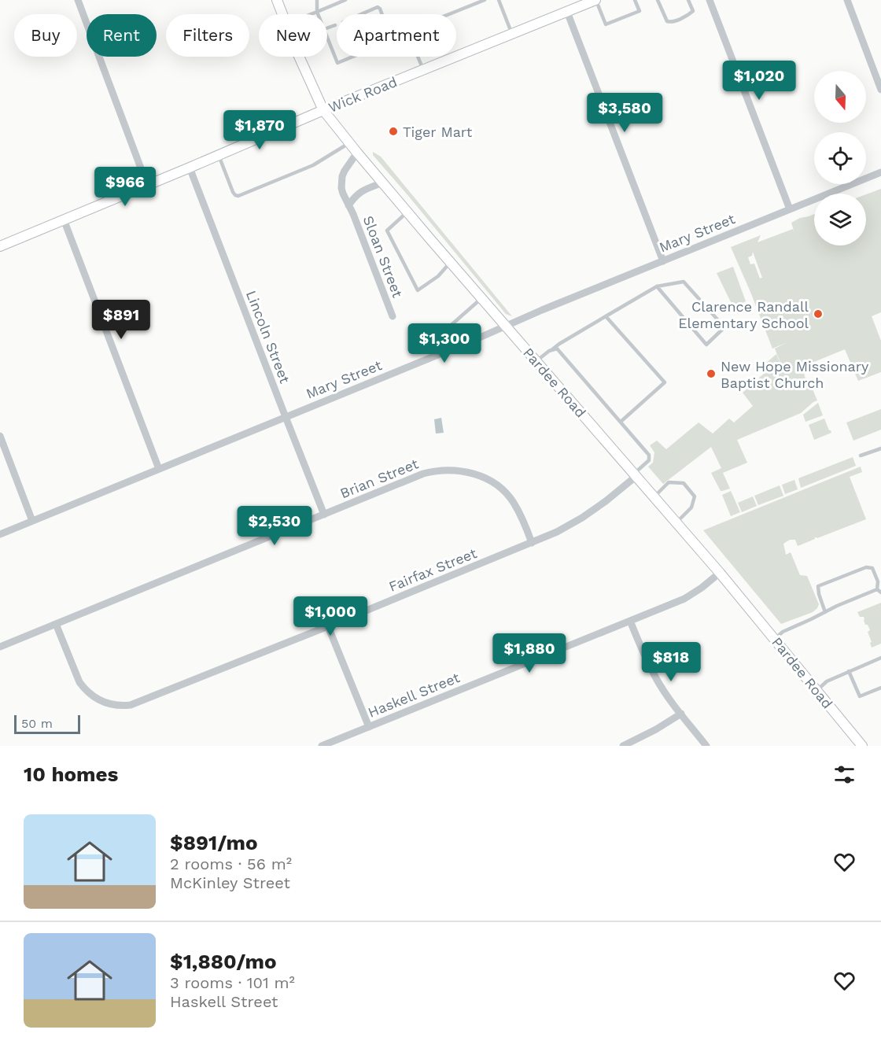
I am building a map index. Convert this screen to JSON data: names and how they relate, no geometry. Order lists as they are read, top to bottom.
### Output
{
  "streets": {
    "main road": ["Wick Road", "Pardee Road"],
    "street": [
      "Mary Street",
      "Sloan Street",
      "Lincoln Street",
      "Brian Street",
      "Fairfax Street",
      "Haskell Street"
    ]
  },
  "crossings": [
    ["Wick Road", "Lincoln Street"],
    ["Wick Road", "Pardee Road"],
    ["Mary Street", "Lincoln Street"],
    ["Mary Street", "Pardee Road"],
    ["Sloan Street", "Pardee Road"],
    ["Lincoln Street", "Brian Street"],
    ["Pardee Road", "Fairfax Street"],
    ["Pardee Road", "Haskell Street"],
    ["Brian Street", "Fairfax Street"]
  ],
  "places": ["Tiger Mart", "Clarence Randall Elementary School", "New Hope Missionary Baptist Church"],
  "scale_bar": "50 m",
  "north": "bottom",
  "page": {
    "chip": [
      "Buy",
      "Rent",
      "Filters",
      "New",
      "Apartment"
    ],
    "price": [
      "$1,020",
      "$3,580",
      "$1,870",
      "$966",
      "$891",
      "$1,300",
      "$2,530",
      "$1,000",
      "$1,880",
      "$818"
    ],
    "scale": "50 m",
    "heading": "10 homes",
    "list": [
      {
        "name": "$891/mo",
        "note": "2 rooms · 56 m² · McKinley Street"
      },
      {
        "name": "$1,880/mo",
        "note": "3 rooms · 101 m² · Haskell Street"
      }
    ]
  }
}
